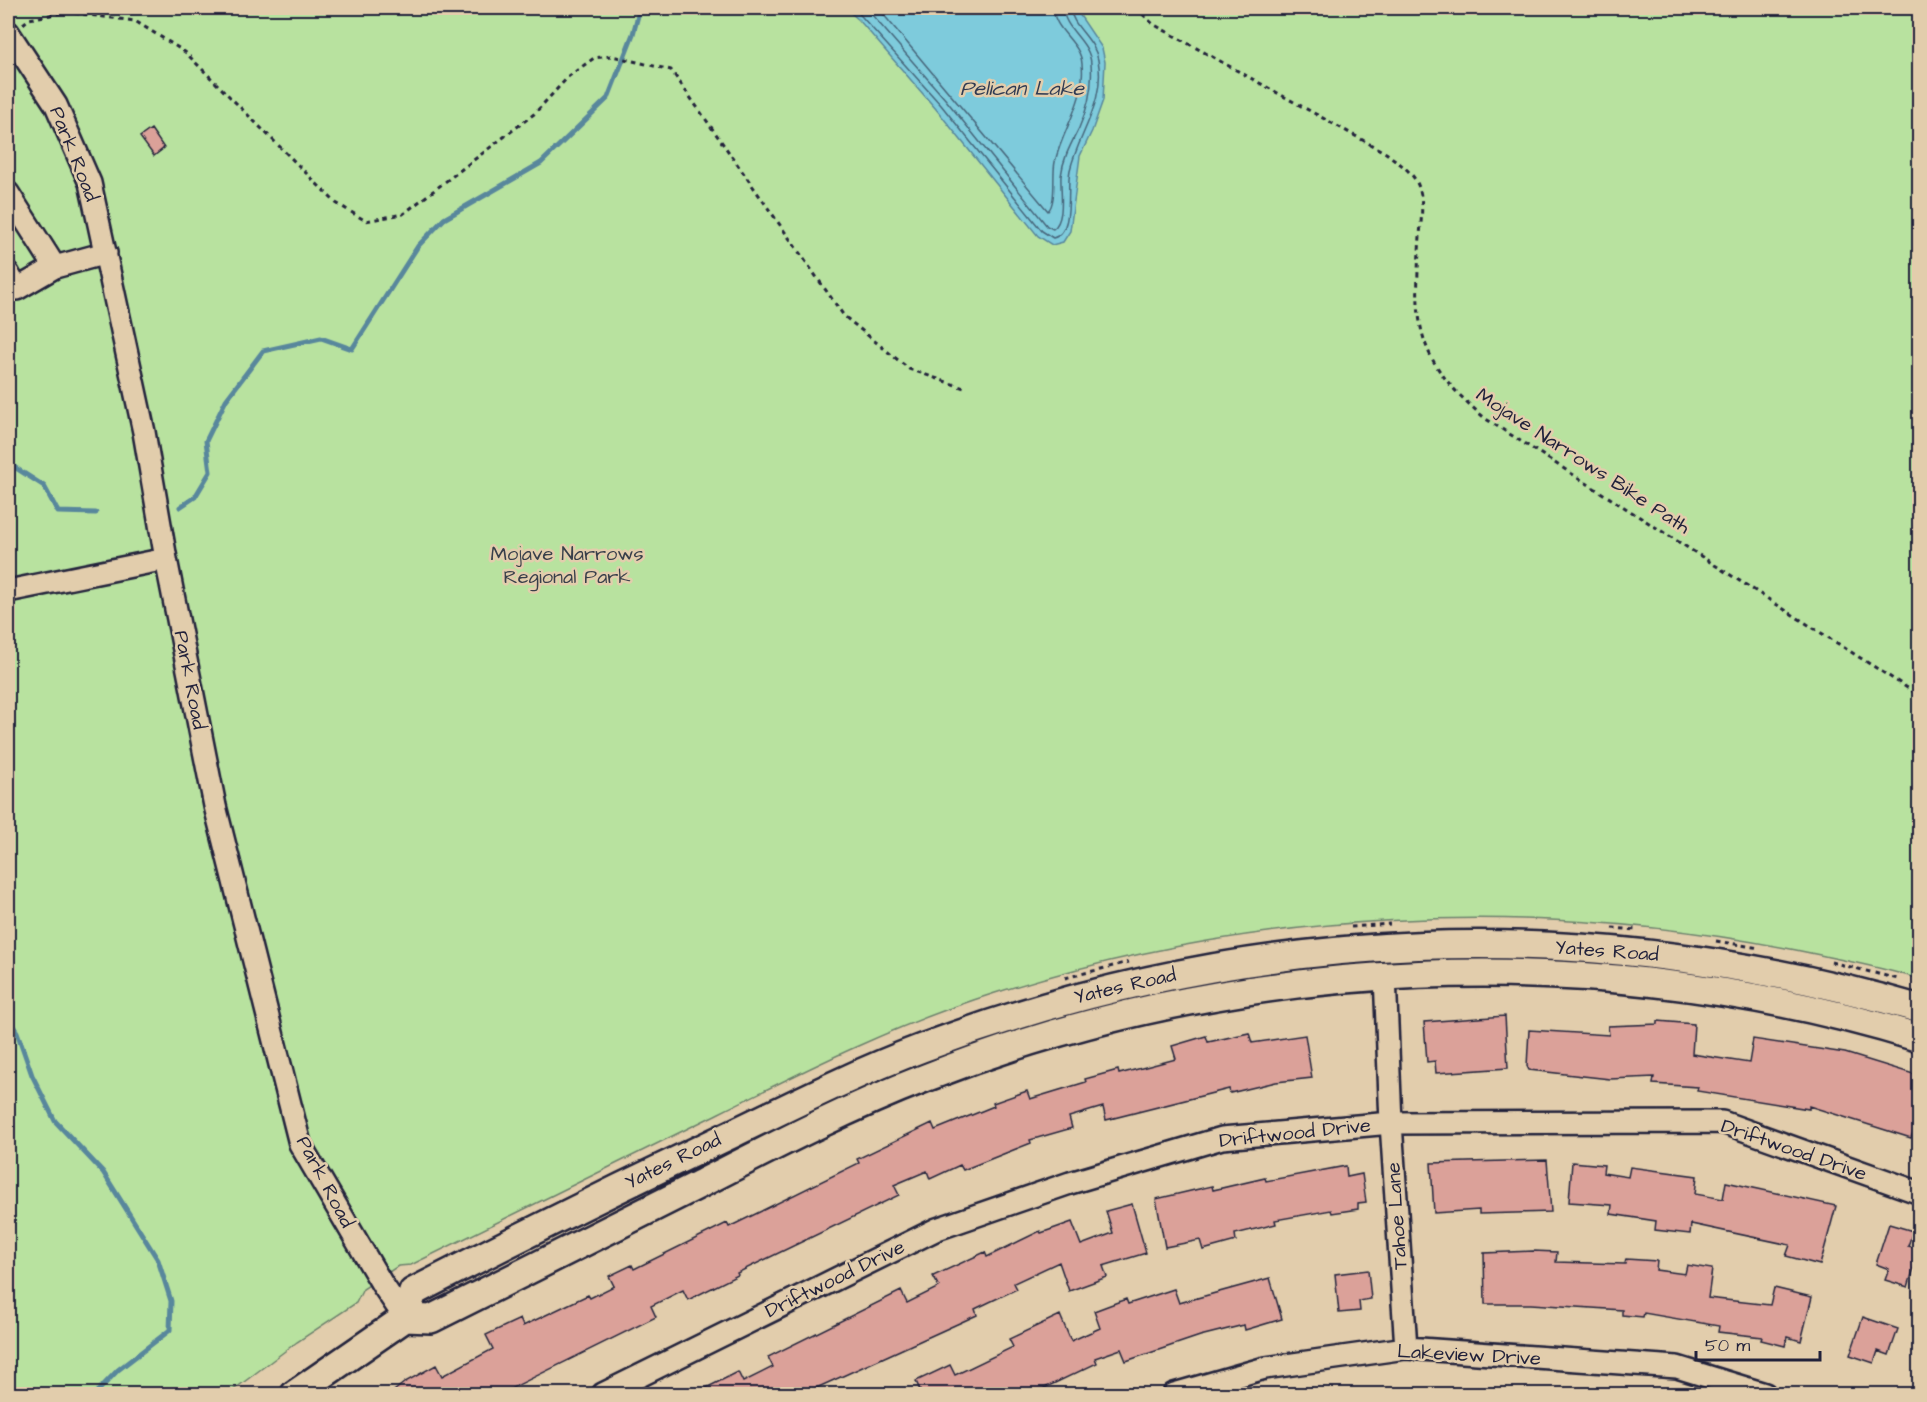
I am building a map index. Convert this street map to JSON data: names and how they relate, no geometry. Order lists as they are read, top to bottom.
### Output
{
  "streets": {
    "main road": ["Yates Road"],
    "street": [
      "Park Road",
      "Driftwood Drive",
      "Tahoe Lane",
      "Lakeview Drive"
    ],
    "path": ["Mojave Narrows Bike Path"]
  },
  "crossings": [
    ["Park Road", "Yates Road"],
    ["Yates Road", "Tahoe Lane"],
    ["Driftwood Drive", "Tahoe Lane"],
    ["Tahoe Lane", "Lakeview Drive"]
  ],
  "water": ["Pelican Lake"],
  "parks": ["Mojave Narrows Regional Park"],
  "scale_bar": "50 m"
}
